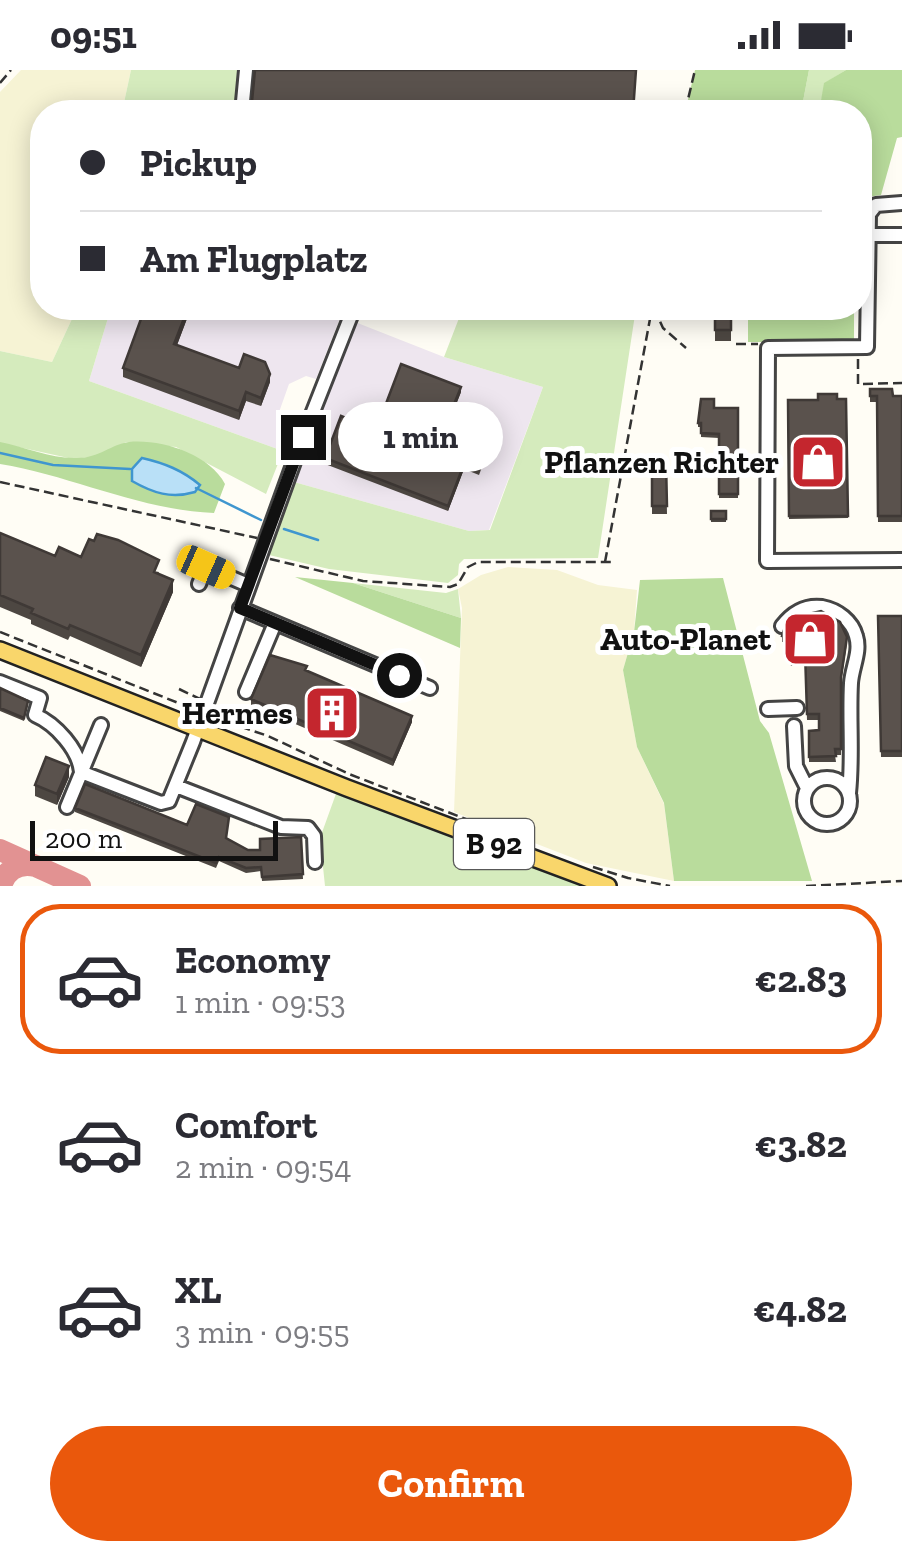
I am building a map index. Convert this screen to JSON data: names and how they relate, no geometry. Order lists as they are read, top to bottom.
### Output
{
  "streets": {
    "main road": ["B 92"]
  },
  "places": {
    "shop": ["Pflanzen Richter", "Auto-Planet"],
    "building": ["Hermes"]
  },
  "scale_bar": "200 m",
  "page": {
    "status": "09:51",
    "banner": ["Pickup", "Am Flugplatz"],
    "bubble": "1 min",
    "scale": "200 m",
    "list": [
      {
        "name": "Economy",
        "note": "1 min · 09:53",
        "value": "€2.83"
      },
      {
        "name": "Comfort",
        "note": "2 min · 09:54",
        "value": "€3.82"
      },
      {
        "name": "XL",
        "note": "3 min · 09:55",
        "value": "€4.82"
      }
    ],
    "buttons": "Confirm"
  }
}
